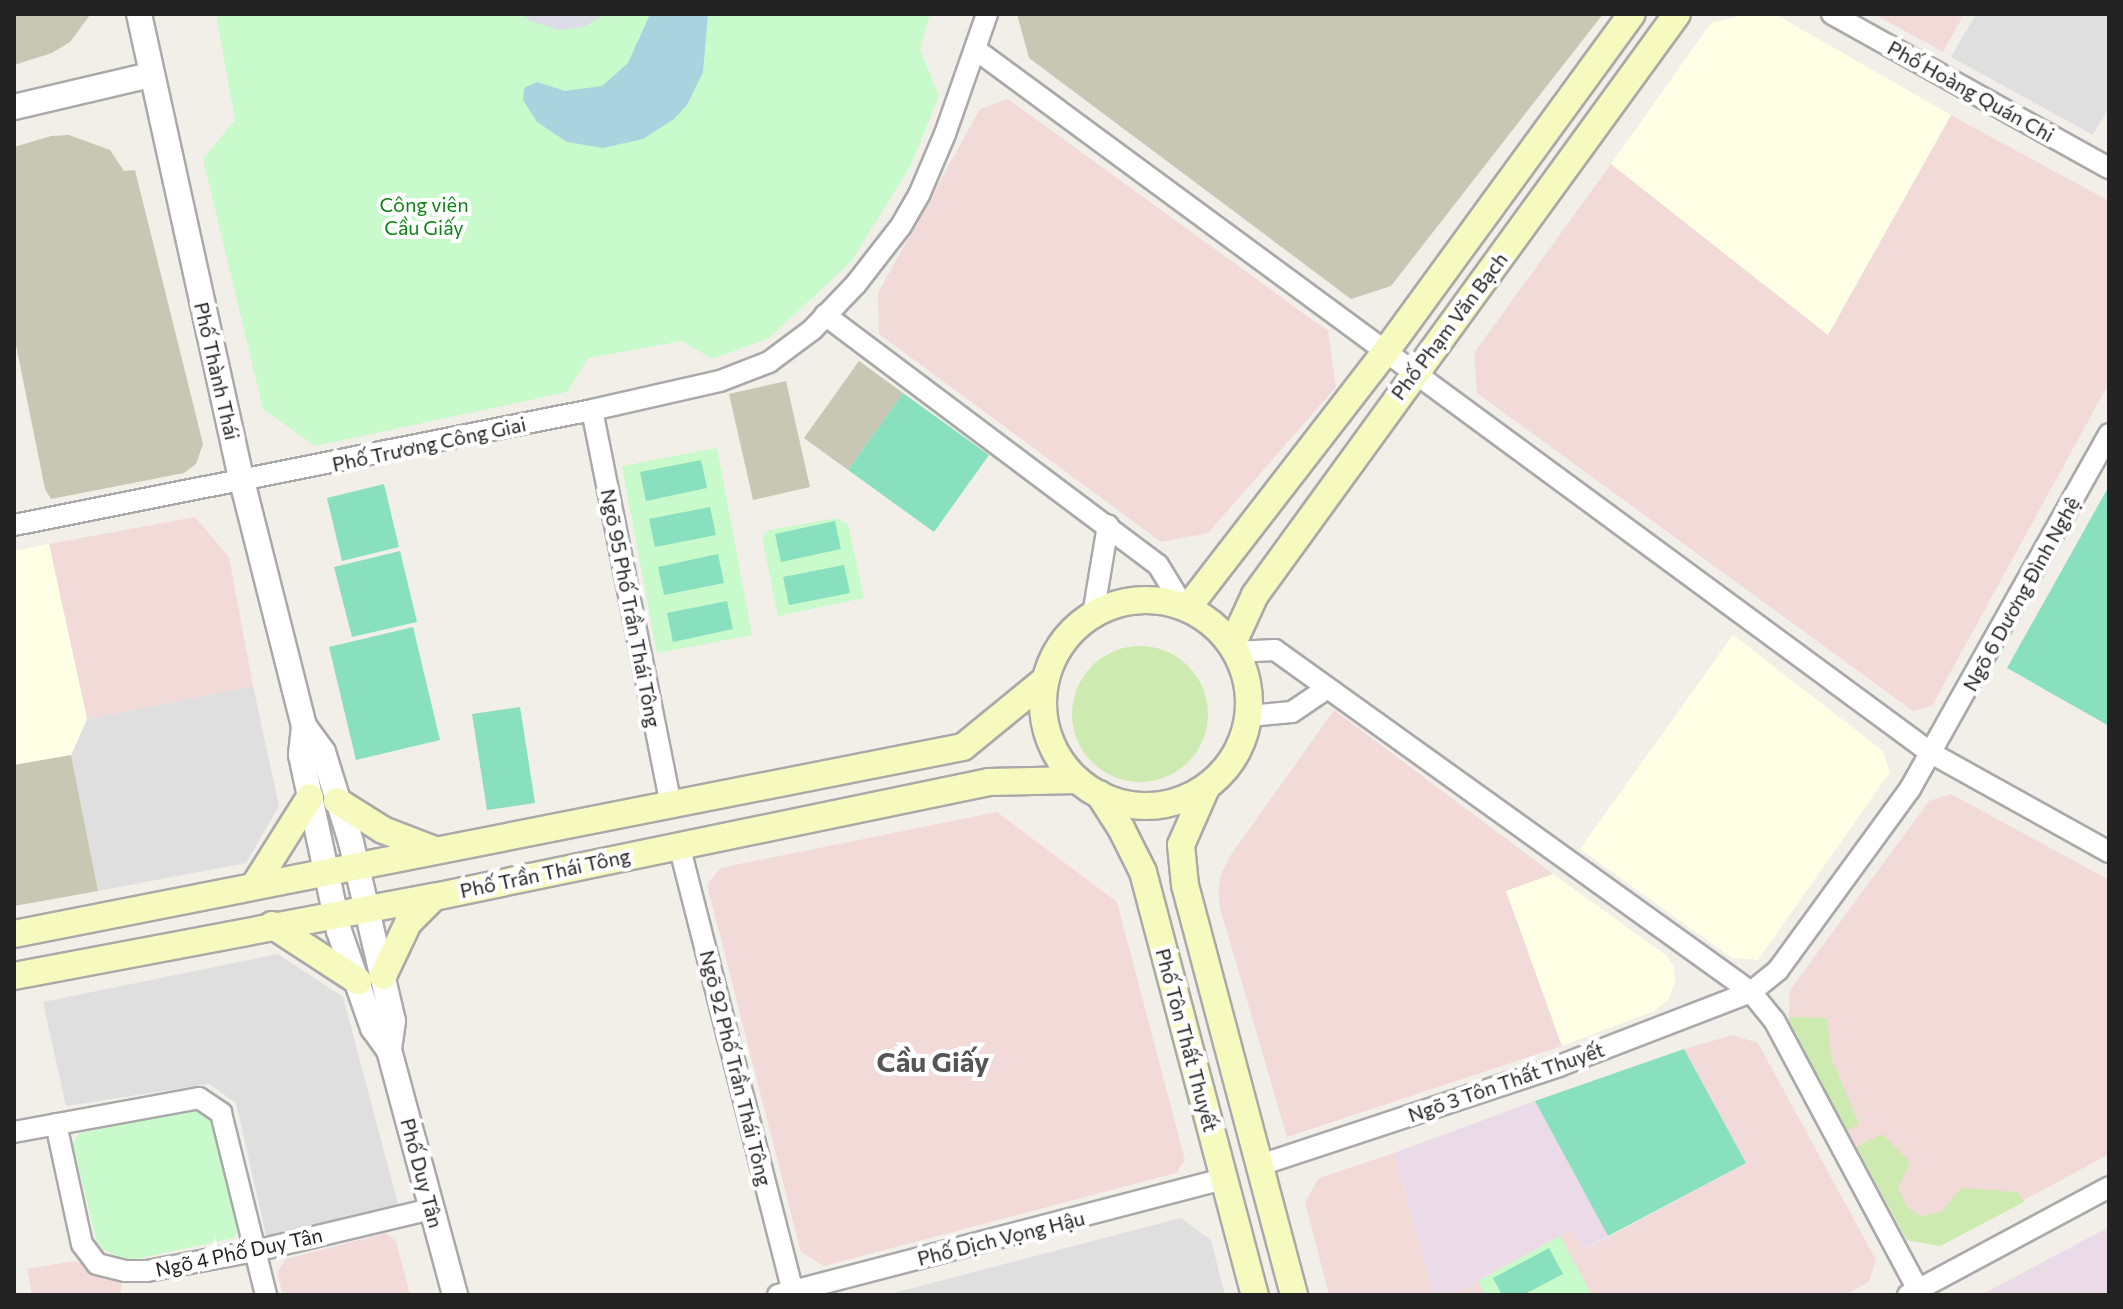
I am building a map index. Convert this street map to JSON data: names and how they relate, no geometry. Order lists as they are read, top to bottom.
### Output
{
  "streets": {
    "main road": ["Phố Phạm Văn Bạch", "Phố Trần Thái Tông", "Phố Tôn Thất Thuyết"],
    "street": [
      "Phố Hoàng Quán Chi",
      "Phố Thành Thái",
      "Phố Trương Công Giai",
      "Ngõ 6 Dương Đình Nghệ",
      "Ngõ 95 Phố Trần Thái Tông",
      "Ngõ 92 Phố Trần Thái Tông",
      "Ngõ 3 Tôn Thất Thuyết",
      "Phố Duy Tân",
      "Phố Dịch Vọng Hậu",
      "Ngõ 4 Phố Duy Tân"
    ]
  },
  "crossings": [
    ["Phố Phạm Văn Bạch", "Phố Trần Thái Tông"],
    ["Phố Phạm Văn Bạch", "Phố Tôn Thất Thuyết"],
    ["Phố Thành Thái", "Phố Trương Công Giai"],
    ["Phố Thành Thái", "Phố Trần Thái Tông"],
    ["Phố Thành Thái", "Phố Duy Tân"],
    ["Phố Trương Công Giai", "Ngõ 95 Phố Trần Thái Tông"],
    ["Ngõ 6 Dương Đình Nghệ", "Ngõ 3 Tôn Thất Thuyết"],
    ["Phố Trần Thái Tông", "Phố Tôn Thất Thuyết"],
    ["Phố Trần Thái Tông", "Ngõ 92 Phố Trần Thái Tông"],
    ["Phố Trần Thái Tông", "Phố Duy Tân"],
    ["Phố Tôn Thất Thuyết", "Ngõ 3 Tôn Thất Thuyết"],
    ["Phố Tôn Thất Thuyết", "Phố Dịch Vọng Hậu"],
    ["Ngõ 92 Phố Trần Thái Tông", "Phố Dịch Vọng Hậu"],
    ["Phố Duy Tân", "Ngõ 4 Phố Duy Tân"]
  ],
  "districts": ["Cầu Giấy"],
  "parks": ["Công viên Cầu Giấy"]
}
